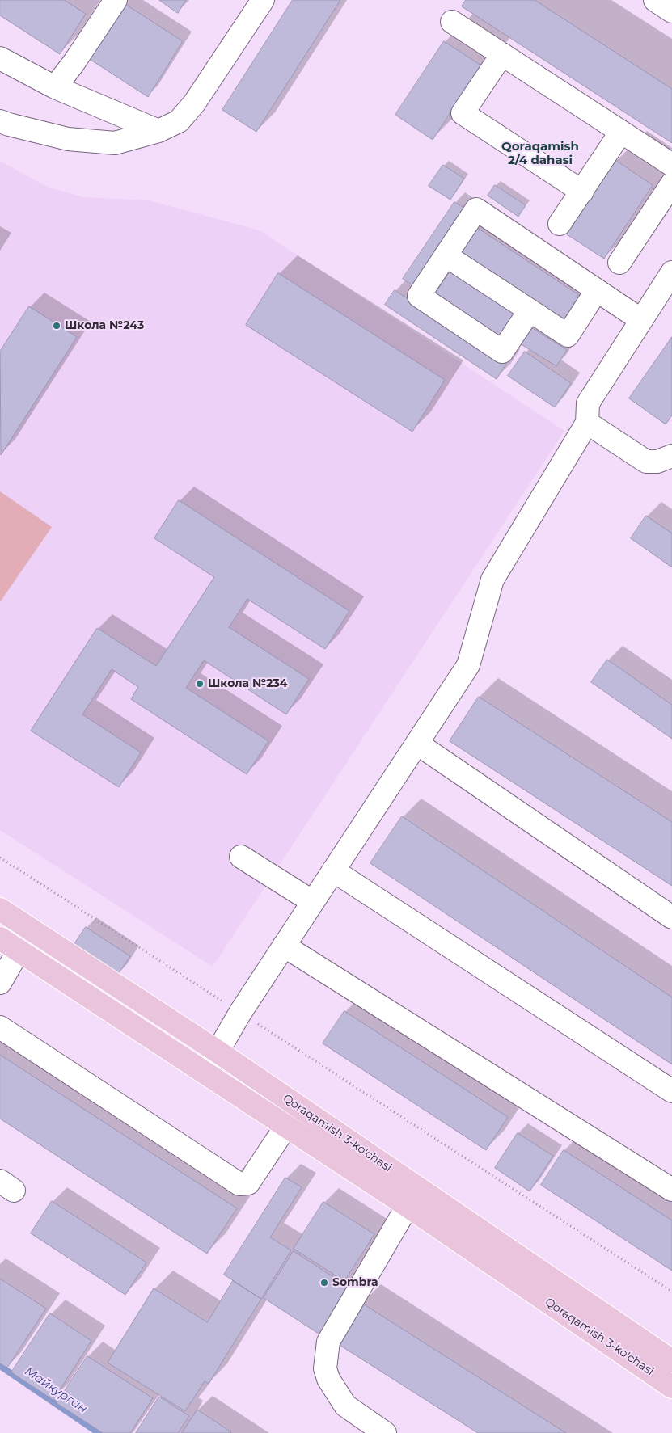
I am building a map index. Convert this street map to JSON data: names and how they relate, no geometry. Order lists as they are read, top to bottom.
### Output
{
  "streets": {
    "main road": ["Qoraqamish 3-ko'chasi"]
  },
  "districts": ["Qoraqamish 2/4 dahasi"],
  "water": ["Майкурган"],
  "places": ["Школа №243", "Школа №234", "Sombra"]
}
